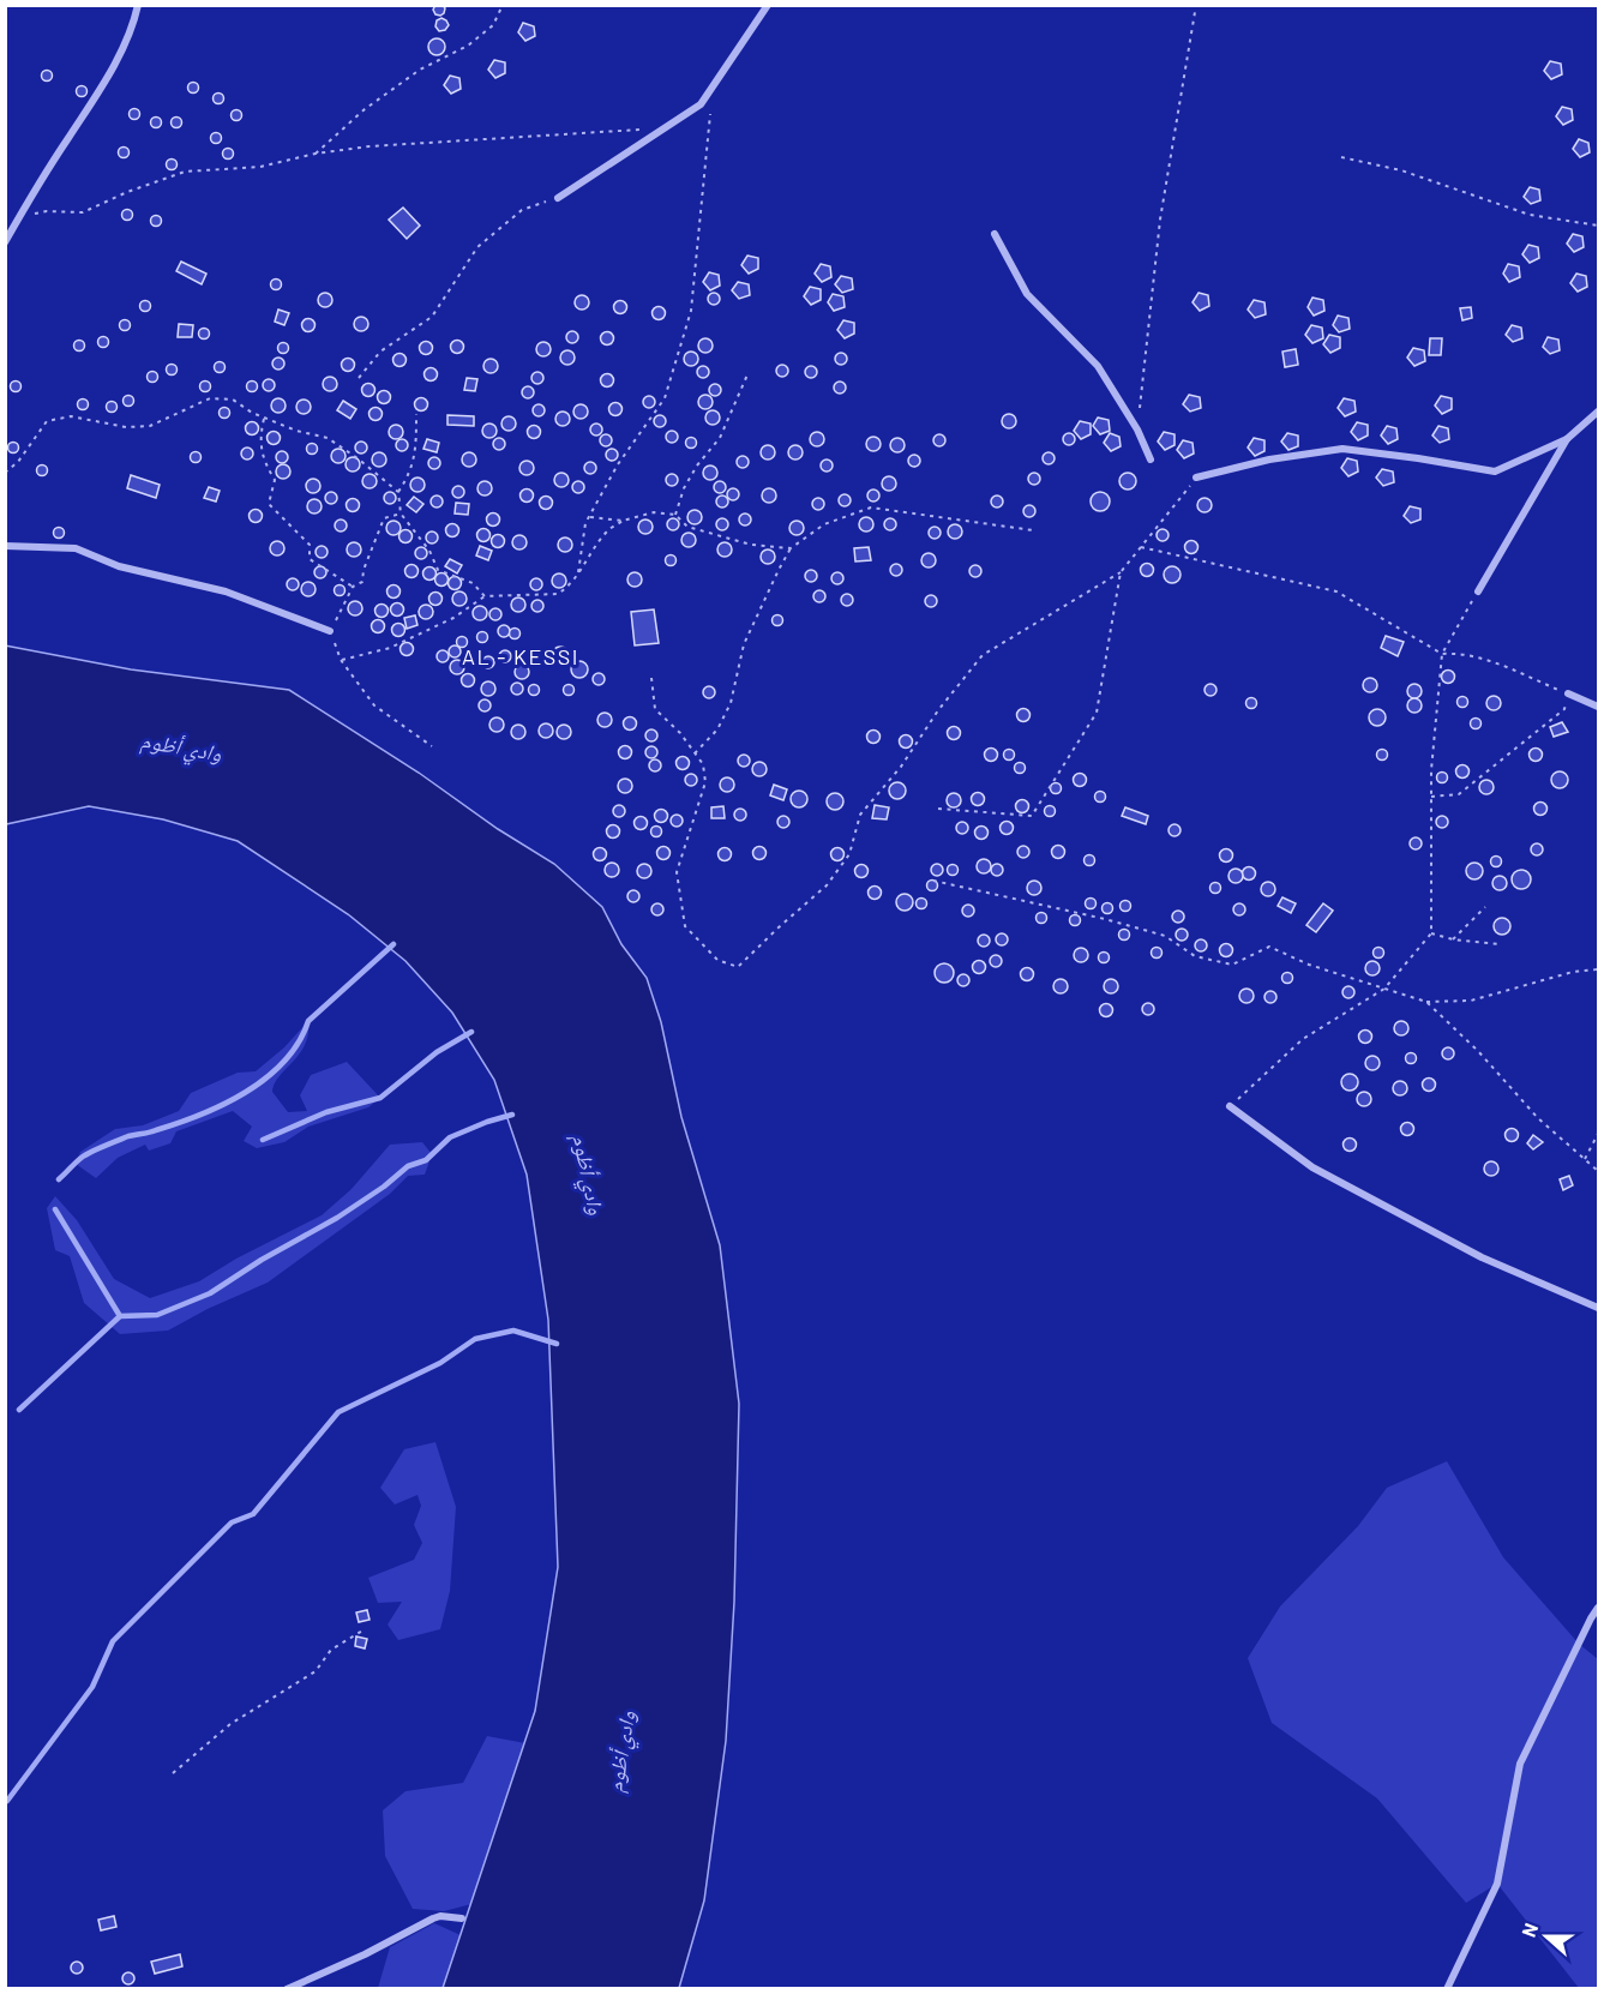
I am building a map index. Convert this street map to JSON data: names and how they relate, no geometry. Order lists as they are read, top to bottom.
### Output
{
  "districts": ["AL - KESSI"],
  "water": ["وادي أظوم"],
  "north": "left"
}
